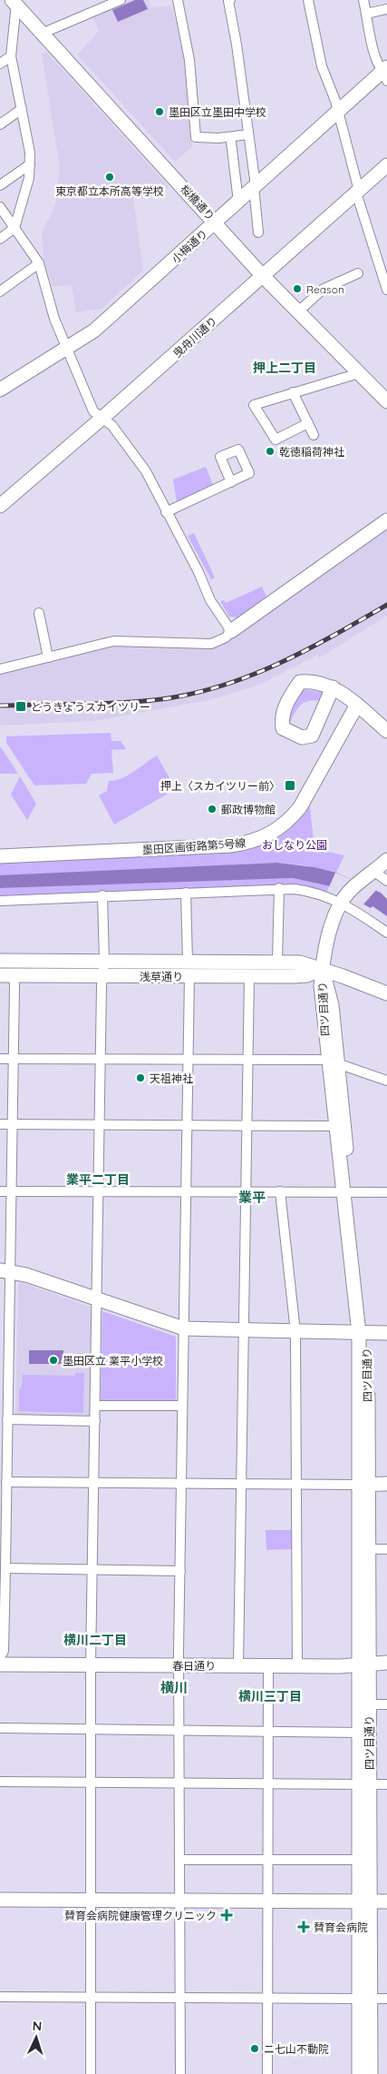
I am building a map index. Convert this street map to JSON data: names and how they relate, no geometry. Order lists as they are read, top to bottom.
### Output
{
  "streets": {
    "street": [
      "桜橋通り",
      "小梅通り",
      "曳舟川通り",
      "墨田区画街路第5号線",
      "浅草通り",
      "四ツ目通り",
      "春日通り"
    ]
  },
  "crossings": [
    ["桜橋通り", "小梅通り"],
    ["桜橋通り", "曳舟川通り"],
    ["浅草通り", "四ツ目通り"],
    ["四ツ目通り", "春日通り"]
  ],
  "districts": [
    "押上二丁目",
    "業平二丁目",
    "業平",
    "横川二丁目",
    "横川",
    "横川三丁目"
  ],
  "parks": ["おしなり公園"],
  "places": {
    "other": [
      "墨田区立墨田中学校",
      "東京都立本所高等学校",
      "Reason",
      "乾徳稲荷神社",
      "郵政博物館",
      "天祖神社",
      "墨田区立 業平小学校",
      "ニ七山不動院"
    ],
    "transit": ["とうきょうスカイツリー", "押上〈スカイツリー前〉"],
    "health": ["賛育会病院健康管理クリニック", "賛育会病院"]
  },
  "north": "top"
}
